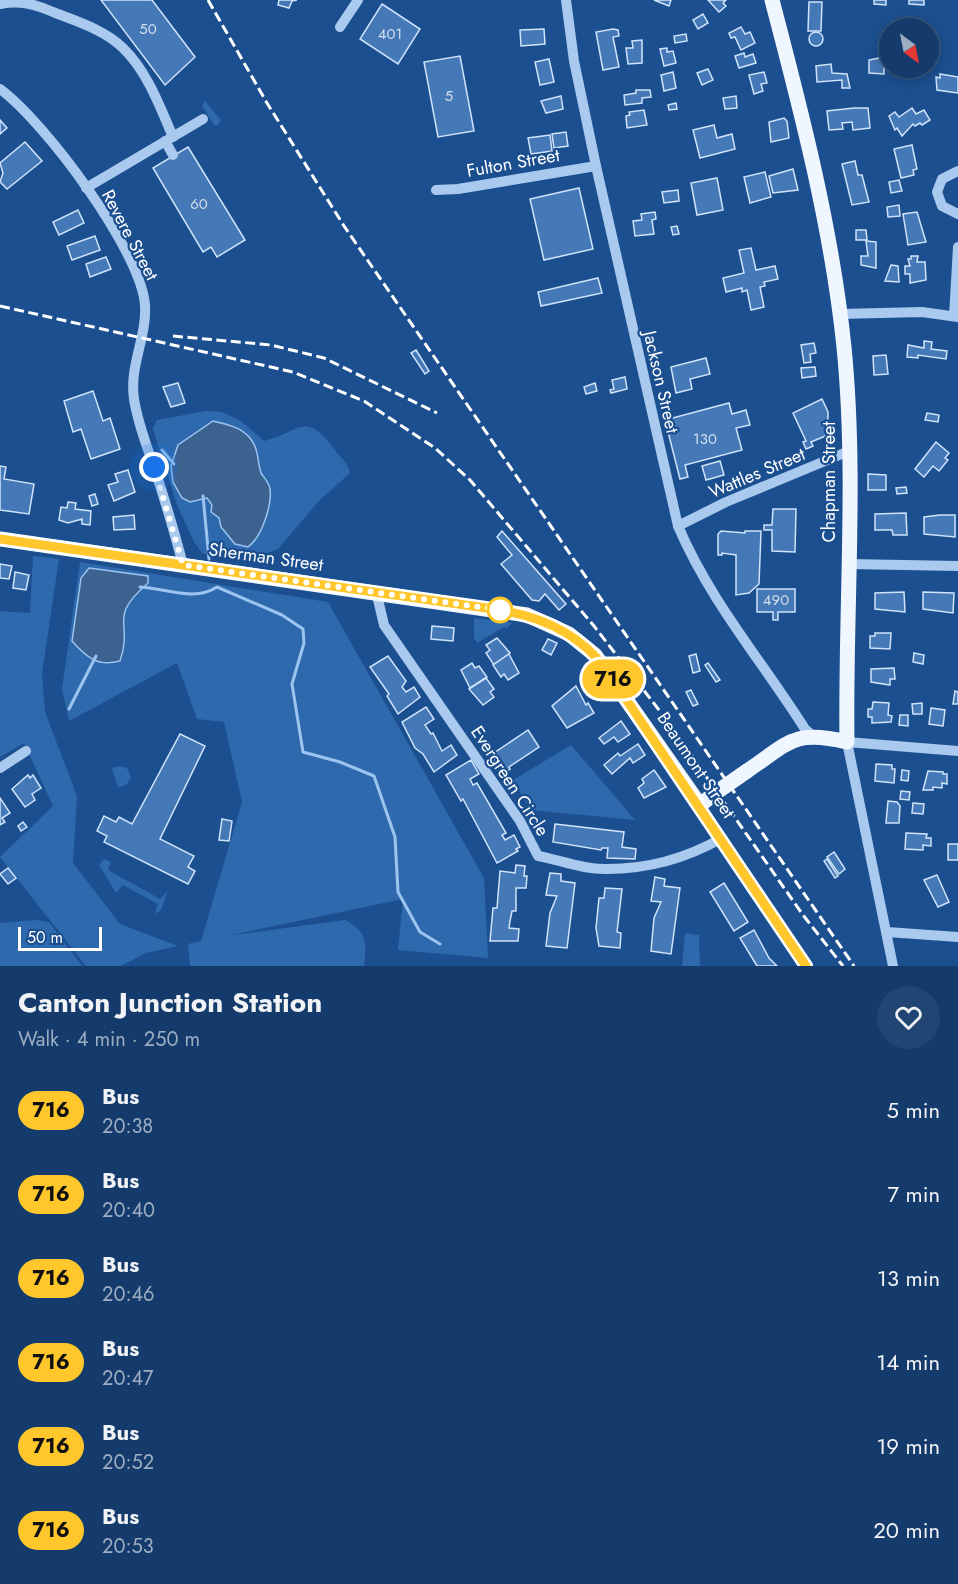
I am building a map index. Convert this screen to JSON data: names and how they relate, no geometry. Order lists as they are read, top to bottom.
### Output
{
  "streets": {
    "main road": ["Chapman Street", "Sherman Street", "Beaumont Street"],
    "street": [
      "Fulton Street",
      "Revere Street",
      "Jackson Street",
      "Wattles Street",
      "Evergreen Circle"
    ]
  },
  "crossings": [
    ["Fulton Street", "Jackson Street"],
    ["Revere Street", "Sherman Street"],
    ["Jackson Street", "Wattles Street"],
    ["Wattles Street", "Chapman Street"],
    ["Sherman Street", "Beaumont Street"],
    ["Sherman Street", "Evergreen Circle"],
    ["Beaumont Street", "Evergreen Circle"]
  ],
  "lines": ["bus line 716"],
  "house_numbers": [
    "50",
    "401",
    "5",
    "60",
    "130",
    "490"
  ],
  "scale_bar": "50 m",
  "north": "bottom right",
  "page": {
    "on_map": "716",
    "scale": "50 m",
    "heading": ["Canton Junction Station", "Walk · 4 min · 250 m"],
    "list": [
      {
        "mark": "716",
        "name": "Bus",
        "note": "20:38",
        "value": "5 min"
      },
      {
        "mark": "716",
        "name": "Bus",
        "note": "20:40",
        "value": "7 min"
      },
      {
        "mark": "716",
        "name": "Bus",
        "note": "20:46",
        "value": "13 min"
      },
      {
        "mark": "716",
        "name": "Bus",
        "note": "20:47",
        "value": "14 min"
      },
      {
        "mark": "716",
        "name": "Bus",
        "note": "20:52",
        "value": "19 min"
      },
      {
        "mark": "716",
        "name": "Bus",
        "note": "20:53",
        "value": "20 min"
      }
    ]
  }
}
